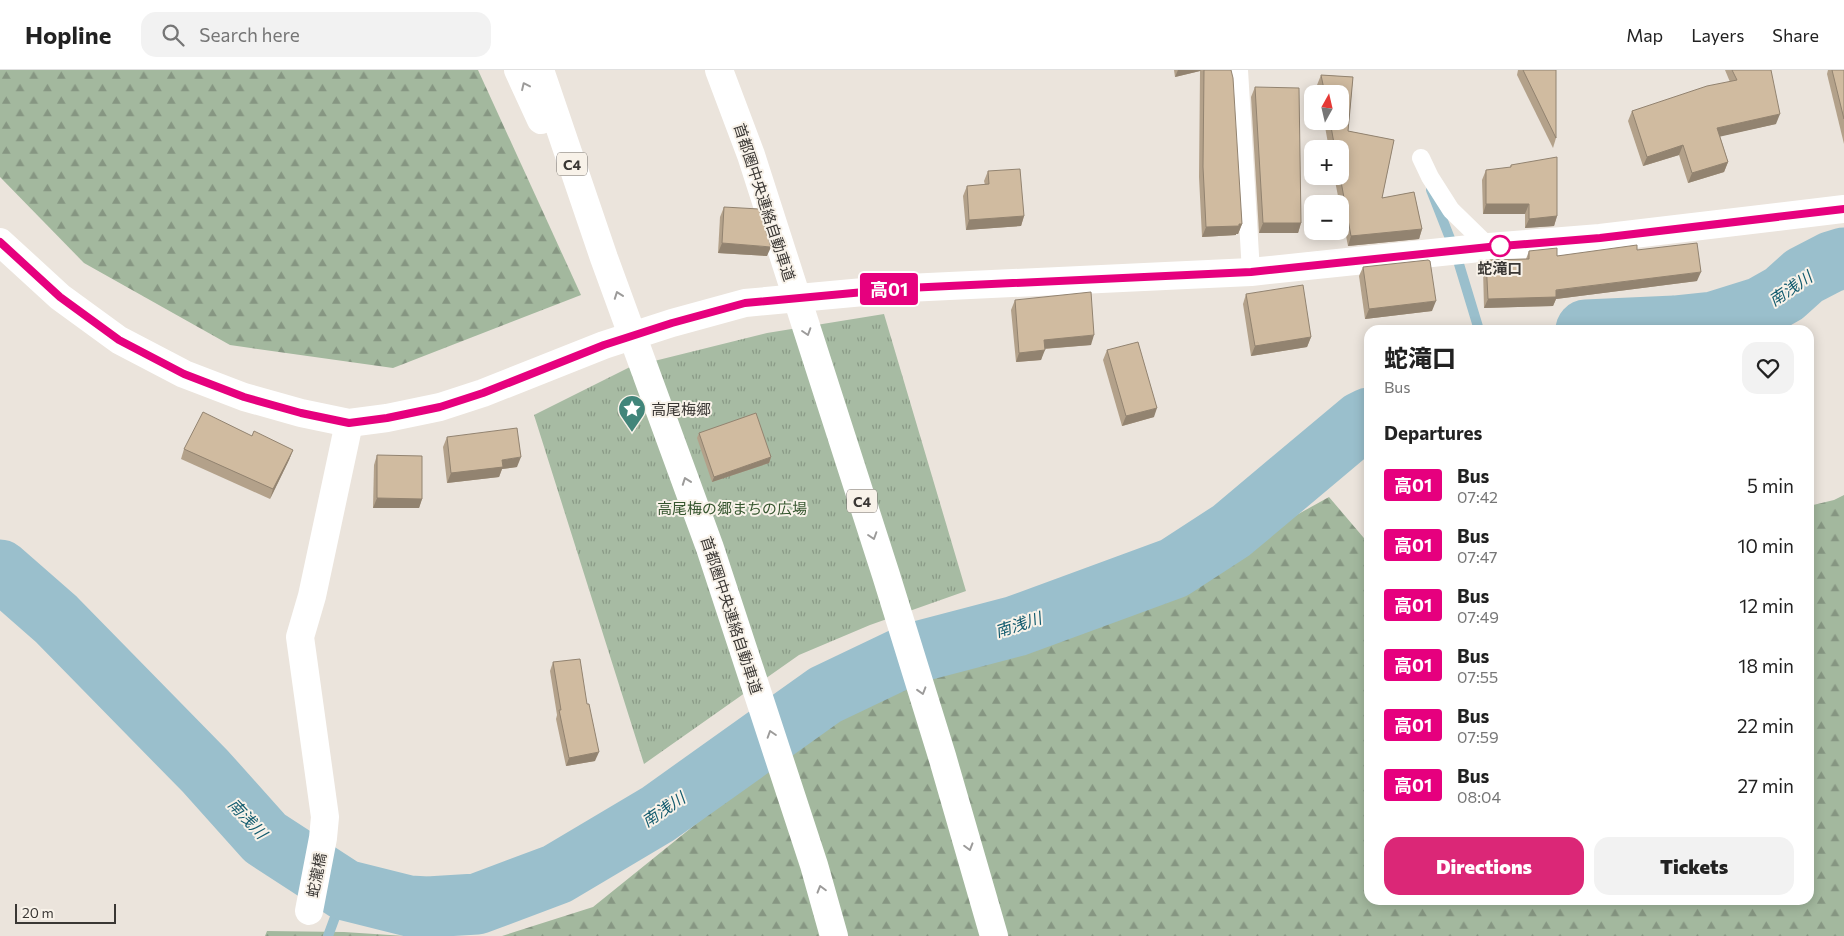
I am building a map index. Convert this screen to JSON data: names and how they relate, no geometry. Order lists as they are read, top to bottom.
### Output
{
  "streets": {
    "main road": ["C4", "首都圏中央連絡自動車道", "蛇瀧橋"]
  },
  "water": ["南浅川"],
  "parks": ["高尾梅の郷まちの広場"],
  "places": {
    "other": ["蛇滝口"],
    "place": ["高尾梅郷"]
  },
  "lines": ["bus line 高01"],
  "scale_bar": "20 m",
  "north": "top",
  "page": {
    "header": "Hopline",
    "search": "Search here",
    "nav": ["Map", "Layers", "Share"],
    "on_map": "高01",
    "map_buttons": ["+", "−"],
    "heading": [
      ["蛇滝口", "Bus"],
      "Departures"
    ],
    "list": [
      {
        "mark": "高01",
        "name": "Bus",
        "note": "07:42",
        "value": "5 min"
      },
      {
        "mark": "高01",
        "name": "Bus",
        "note": "07:47",
        "value": "10 min"
      },
      {
        "mark": "高01",
        "name": "Bus",
        "note": "07:49",
        "value": "12 min"
      },
      {
        "mark": "高01",
        "name": "Bus",
        "note": "07:55",
        "value": "18 min"
      },
      {
        "mark": "高01",
        "name": "Bus",
        "note": "07:59",
        "value": "22 min"
      },
      {
        "mark": "高01",
        "name": "Bus",
        "note": "08:04",
        "value": "27 min"
      }
    ],
    "buttons": ["Directions", "Tickets"],
    "scale": "20 m"
  }
}
